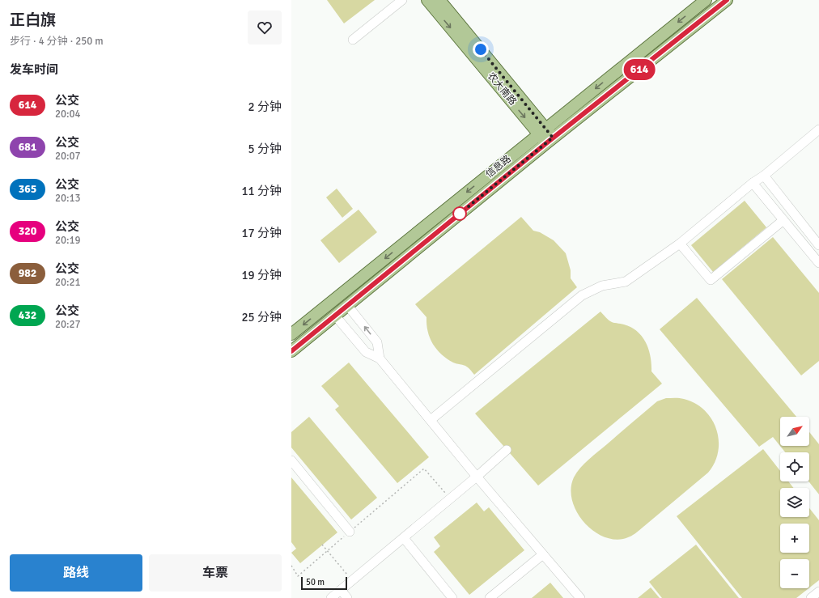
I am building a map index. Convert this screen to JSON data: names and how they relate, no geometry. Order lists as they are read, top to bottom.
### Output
{
  "streets": {
    "main road": ["农大南路", "信息路"]
  },
  "crossings": [
    ["农大南路", "信息路"]
  ],
  "lines": ["bus line 614"],
  "scale_bar": "50 m",
  "north": "top right",
  "page": {
    "heading": [
      ["正白旗", "步行 · 4 分钟 · 250 m"],
      "发车时间"
    ],
    "on_map": "614",
    "list": [
      {
        "mark": "614",
        "name": "公交",
        "note": "20:04",
        "value": "2 分钟"
      },
      {
        "mark": "681",
        "name": "公交",
        "note": "20:07",
        "value": "5 分钟"
      },
      {
        "mark": "365",
        "name": "公交",
        "note": "20:13",
        "value": "11 分钟"
      },
      {
        "mark": "320",
        "name": "公交",
        "note": "20:19",
        "value": "17 分钟"
      },
      {
        "mark": "982",
        "name": "公交",
        "note": "20:21",
        "value": "19 分钟"
      },
      {
        "mark": "432",
        "name": "公交",
        "note": "20:27",
        "value": "25 分钟"
      }
    ],
    "map_buttons": ["+", "−"],
    "buttons": ["路线", "车票"],
    "scale": "50 m"
  }
}
